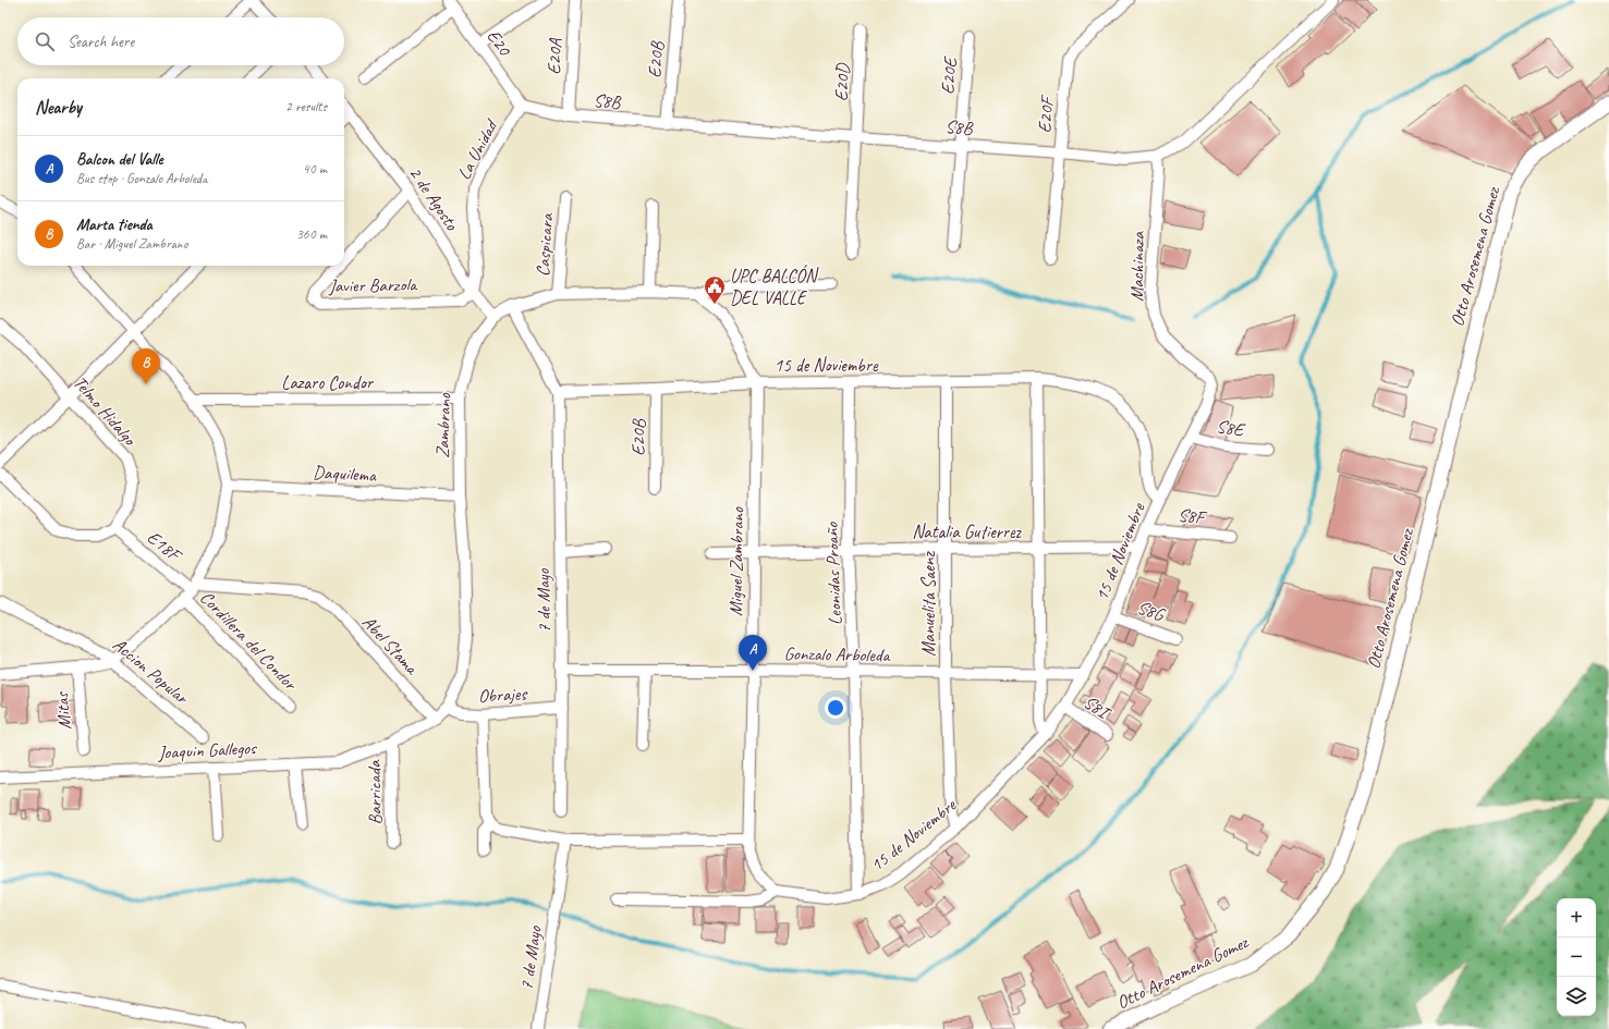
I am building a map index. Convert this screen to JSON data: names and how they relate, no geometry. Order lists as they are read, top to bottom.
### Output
{
  "streets": {
    "street": [
      "E20",
      "E20A",
      "E20B",
      "E20E",
      "E20D",
      "S8B",
      "E20F",
      "La Unidad",
      "2 de Agosto",
      "Caspicara",
      "Otto Arosemena Gomez",
      "Machinaza",
      "Javier Barzola",
      "15 de Noviembre",
      "Lazaro Condor",
      "Telmo Hidalgo",
      "Zambrano",
      "S8E",
      "Daquilema",
      "S8F",
      "Natalia Gutierrez",
      "E18F",
      "Miguel Zambrano",
      "Leonidas Proaño",
      "7 de Mayo",
      "Manuelita Saenz",
      "S8G",
      "Cordillera del Condor",
      "Abel Stama",
      "Gonzalo Arboleda",
      "Accion Popular",
      "Obrajes",
      "S8I",
      "Mitas",
      "Joaquin Gallegos",
      "Barricada"
    ]
  },
  "crossings": [
    ["E20", "S8B"],
    ["E20", "La Unidad"],
    ["E20A", "S8B"],
    ["E20B", "S8B"],
    ["E20B", "15 de Noviembre"],
    ["E20E", "S8B"],
    ["E20D", "S8B"],
    ["S8B", "E20F"],
    ["S8B", "La Unidad"],
    ["S8B", "Machinaza"],
    ["La Unidad", "2 de Agosto"],
    ["La Unidad", "Javier Barzola"],
    ["2 de Agosto", "Javier Barzola"],
    ["2 de Agosto", "Zambrano"],
    ["Caspicara", "Zambrano"],
    ["Machinaza", "15 de Noviembre"],
    ["Machinaza", "S8E"],
    ["15 de Noviembre", "S8F"],
    ["15 de Noviembre", "Natalia Gutierrez"],
    ["15 de Noviembre", "Miguel Zambrano"],
    ["15 de Noviembre", "Leonidas Proaño"],
    ["15 de Noviembre", "7 de Mayo"],
    ["15 de Noviembre", "Manuelita Saenz"],
    ["15 de Noviembre", "S8G"],
    ["15 de Noviembre", "Gonzalo Arboleda"],
    ["15 de Noviembre", "S8I"],
    ["Lazaro Condor", "Zambrano"],
    ["Telmo Hidalgo", "E18F"],
    ["Zambrano", "Daquilema"],
    ["Zambrano", "Miguel Zambrano"],
    ["Zambrano", "Abel Stama"],
    ["Zambrano", "Obrajes"],
    ["Zambrano", "Joaquin Gallegos"],
    ["Natalia Gutierrez", "Miguel Zambrano"],
    ["Natalia Gutierrez", "Leonidas Proaño"],
    ["Natalia Gutierrez", "Manuelita Saenz"],
    ["Natalia Gutierrez", "Gonzalo Arboleda"],
    ["E18F", "Cordillera del Condor"],
    ["E18F", "Abel Stama"],
    ["Miguel Zambrano", "Gonzalo Arboleda"],
    ["Leonidas Proaño", "Gonzalo Arboleda"],
    ["7 de Mayo", "Gonzalo Arboleda"],
    ["7 de Mayo", "Obrajes"],
    ["Manuelita Saenz", "Gonzalo Arboleda"],
    ["Cordillera del Condor", "Abel Stama"],
    ["Joaquin Gallegos", "Barricada"]
  ],
  "places": {
    "public building": ["UPC BALCÓN DEL VALLE"]
  },
  "page": {
    "search": "Search here",
    "heading": ["Nearby", "2 results"],
    "list": [
      {
        "mark": "A",
        "name": "Balcon del Valle",
        "note": "Bus stop · Gonzalo Arboleda",
        "value": "40 m"
      },
      {
        "mark": "B",
        "name": "Marta tienda",
        "note": "Bar · Miguel Zambrano",
        "value": "360 m"
      }
    ],
    "pins": ["B", "A"],
    "map_buttons": ["+", "−"]
  }
}
